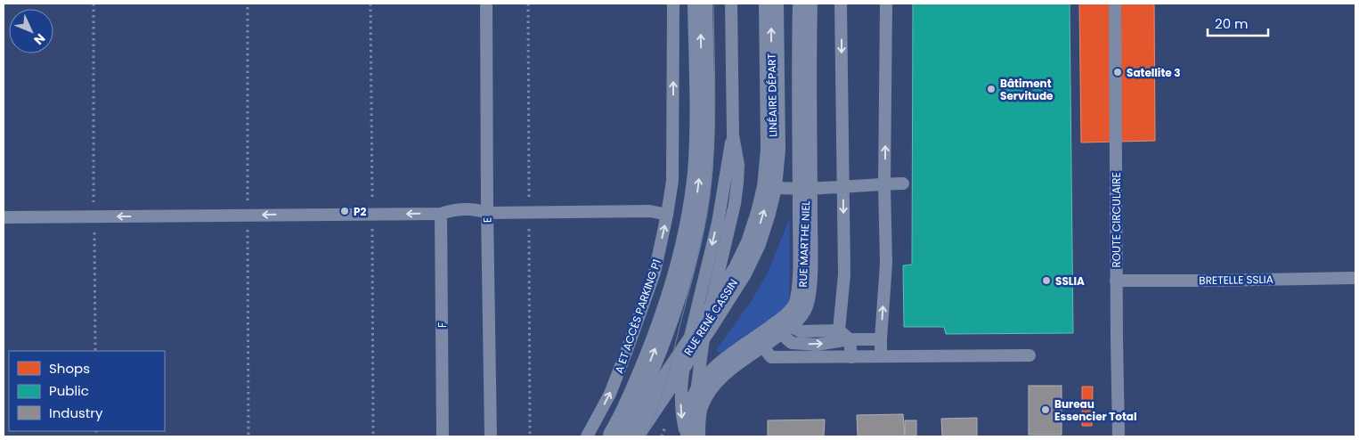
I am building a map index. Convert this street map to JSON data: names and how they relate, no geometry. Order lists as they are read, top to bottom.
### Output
{
  "streets": {
    "street": ["LINÉAIRE DÉPART", "RUE MARTHE NIEL", "RUE RENÉ CASSIN"],
    "lane": [
      "E",
      "ROUTE CIRCULAIRE",
      "BRETELLE SSLIA",
      "A ET ACCÈS PARKING P1",
      "F"
    ]
  },
  "crossings": [
    ["LINÉAIRE DÉPART", "RUE RENÉ CASSIN"],
    ["ROUTE CIRCULAIRE", "BRETELLE SSLIA"]
  ],
  "places": [
    "Satellite 3",
    "Bâtiment Servitude",
    "P2",
    "SSLIA",
    "Bureau Essencier Total"
  ],
  "legend": ["Shops", "Public", "Industry"],
  "scale_bar": "20 m",
  "north": "bottom right"
}
